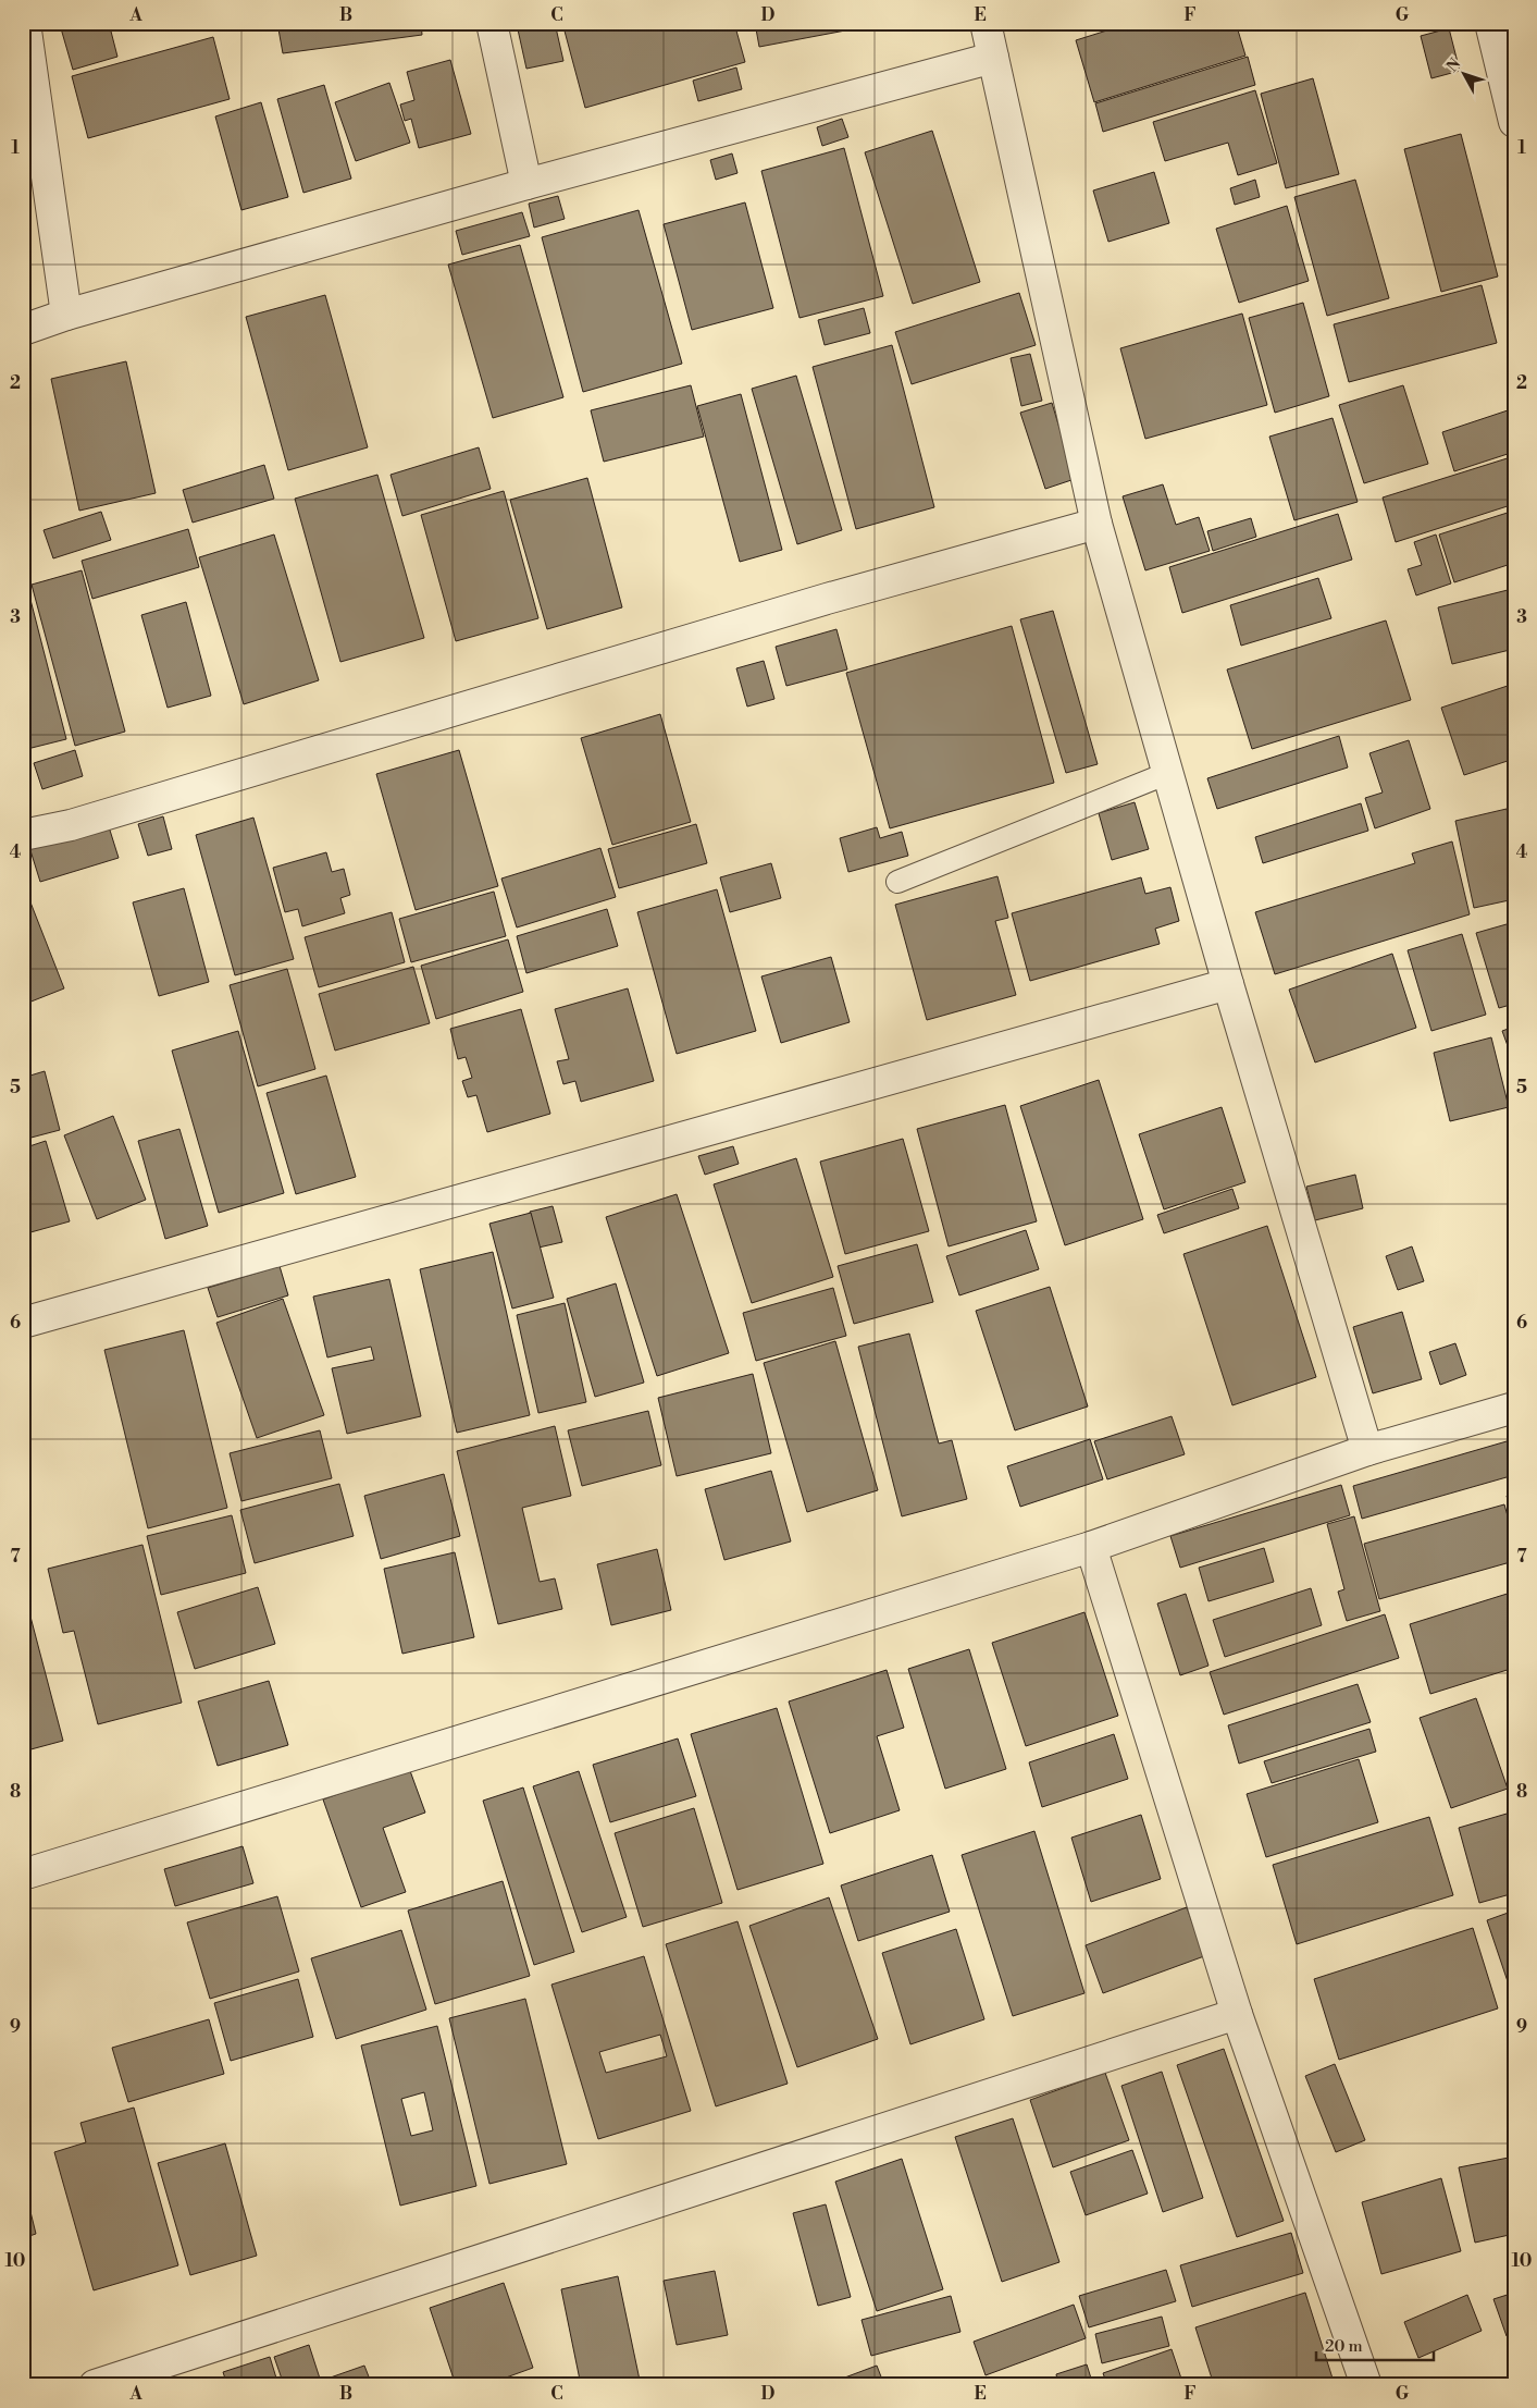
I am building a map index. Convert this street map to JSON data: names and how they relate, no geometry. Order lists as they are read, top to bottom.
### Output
{
  "scale_bar": "20 m",
  "north": "top left",
  "grid": {
    "columns": [
      "A",
      "B",
      "C",
      "D",
      "E",
      "F",
      "G"
    ],
    "rows": [
      "1",
      "2",
      "3",
      "4",
      "5",
      "6",
      "7",
      "8",
      "9",
      "10"
    ]
  }
}
